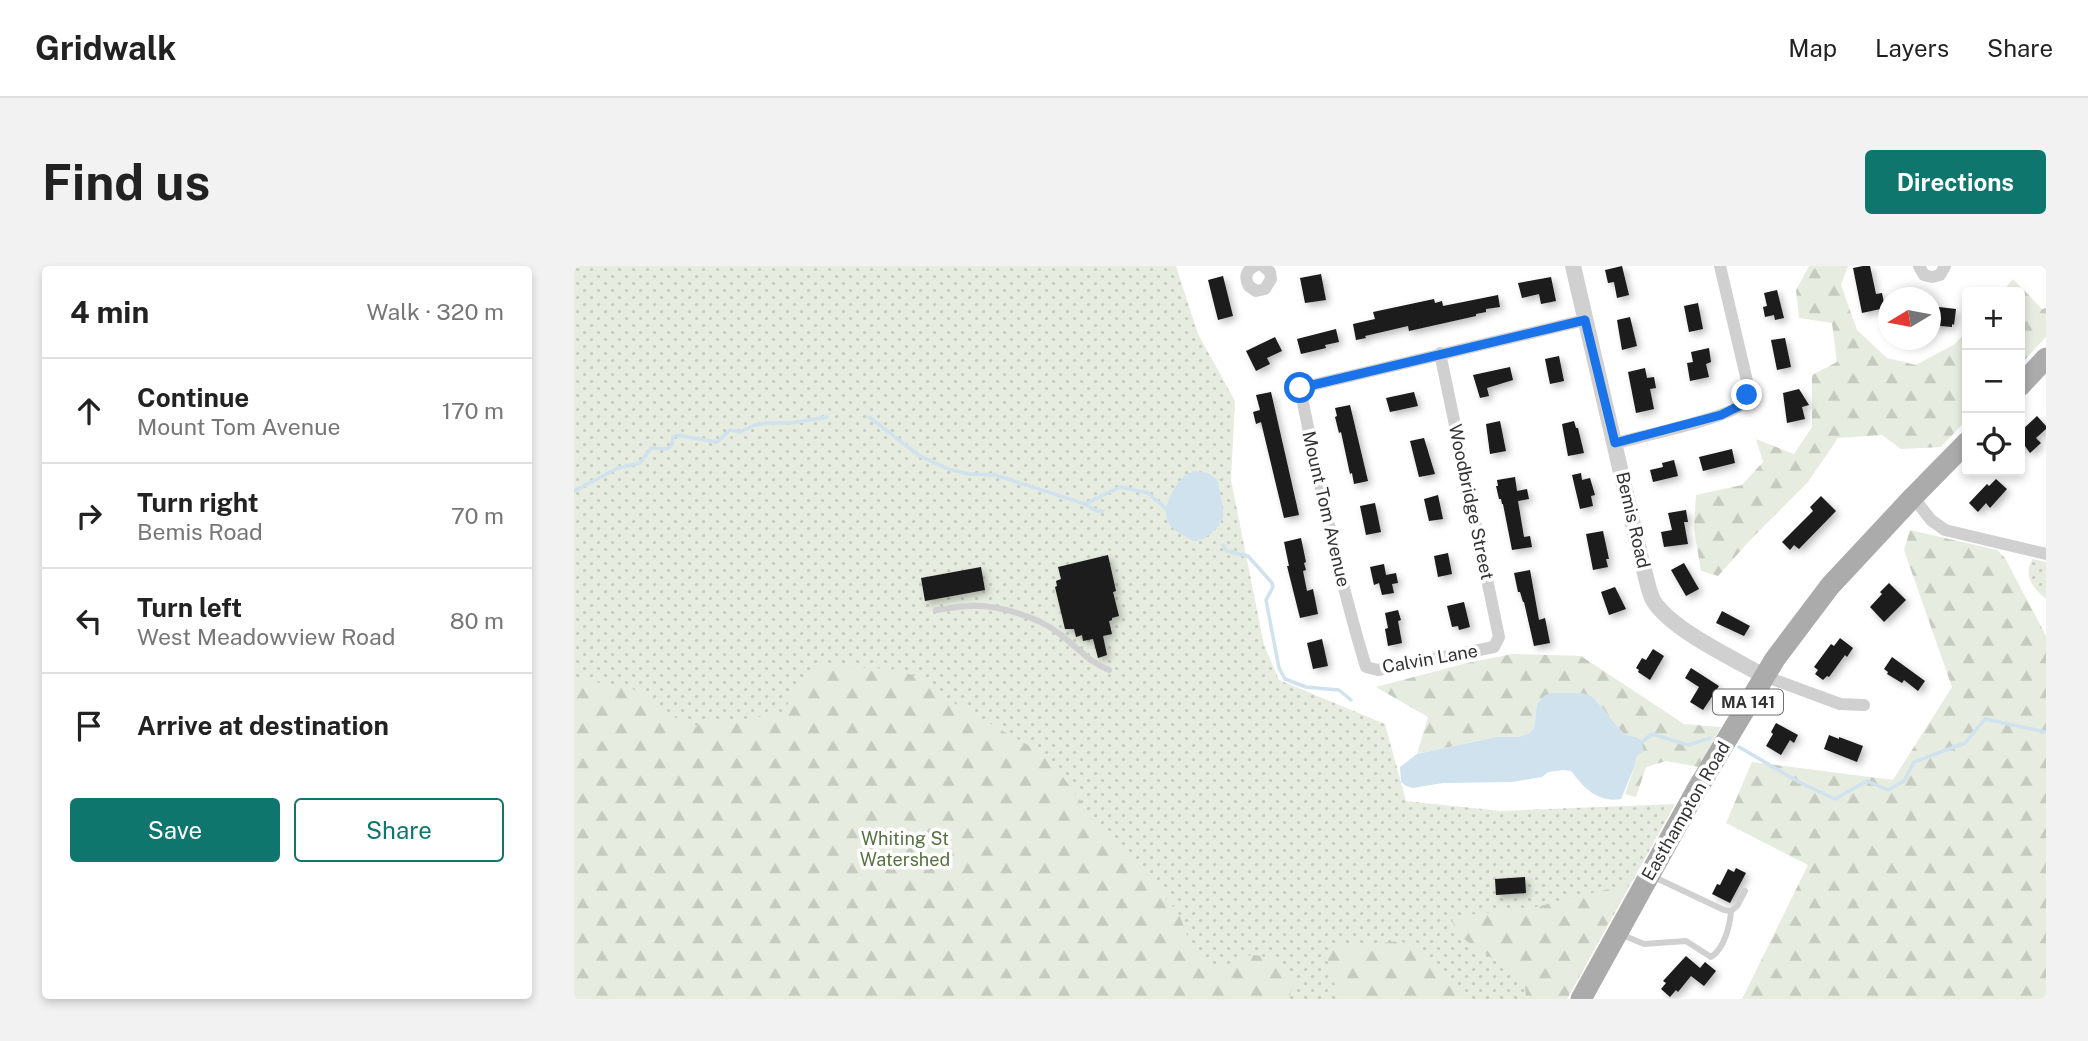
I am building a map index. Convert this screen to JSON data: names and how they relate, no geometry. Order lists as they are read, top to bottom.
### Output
{
  "streets": {
    "main road": ["MA 141", "Easthampton Road"],
    "street": [
      "Woodbridge Street",
      "Mount Tom Avenue",
      "Bemis Road",
      "Calvin Lane"
    ]
  },
  "crossings": [
    ["Woodbridge Street", "Mount Tom Avenue"],
    ["Woodbridge Street", "Calvin Lane"],
    ["Mount Tom Avenue", "Bemis Road"],
    ["Mount Tom Avenue", "Calvin Lane"],
    ["Bemis Road", "Easthampton Road"]
  ],
  "parks": ["Whiting St Watershed"],
  "north": "left",
  "page": {
    "header": "Gridwalk",
    "nav": ["Map", "Layers", "Share"],
    "buttons": [
      "Directions",
      ["Save", "Share"]
    ],
    "title": "Find us",
    "heading": ["4 min", "Walk · 320 m"],
    "map_buttons": ["+", "−"],
    "list": [
      ["Continue", "Mount Tom Avenue", "170 m"],
      ["Turn right", "Bemis Road", "70 m"],
      ["Turn left", "West Meadowview Road", "80 m"],
      "Arrive at destination"
    ]
  }
}
